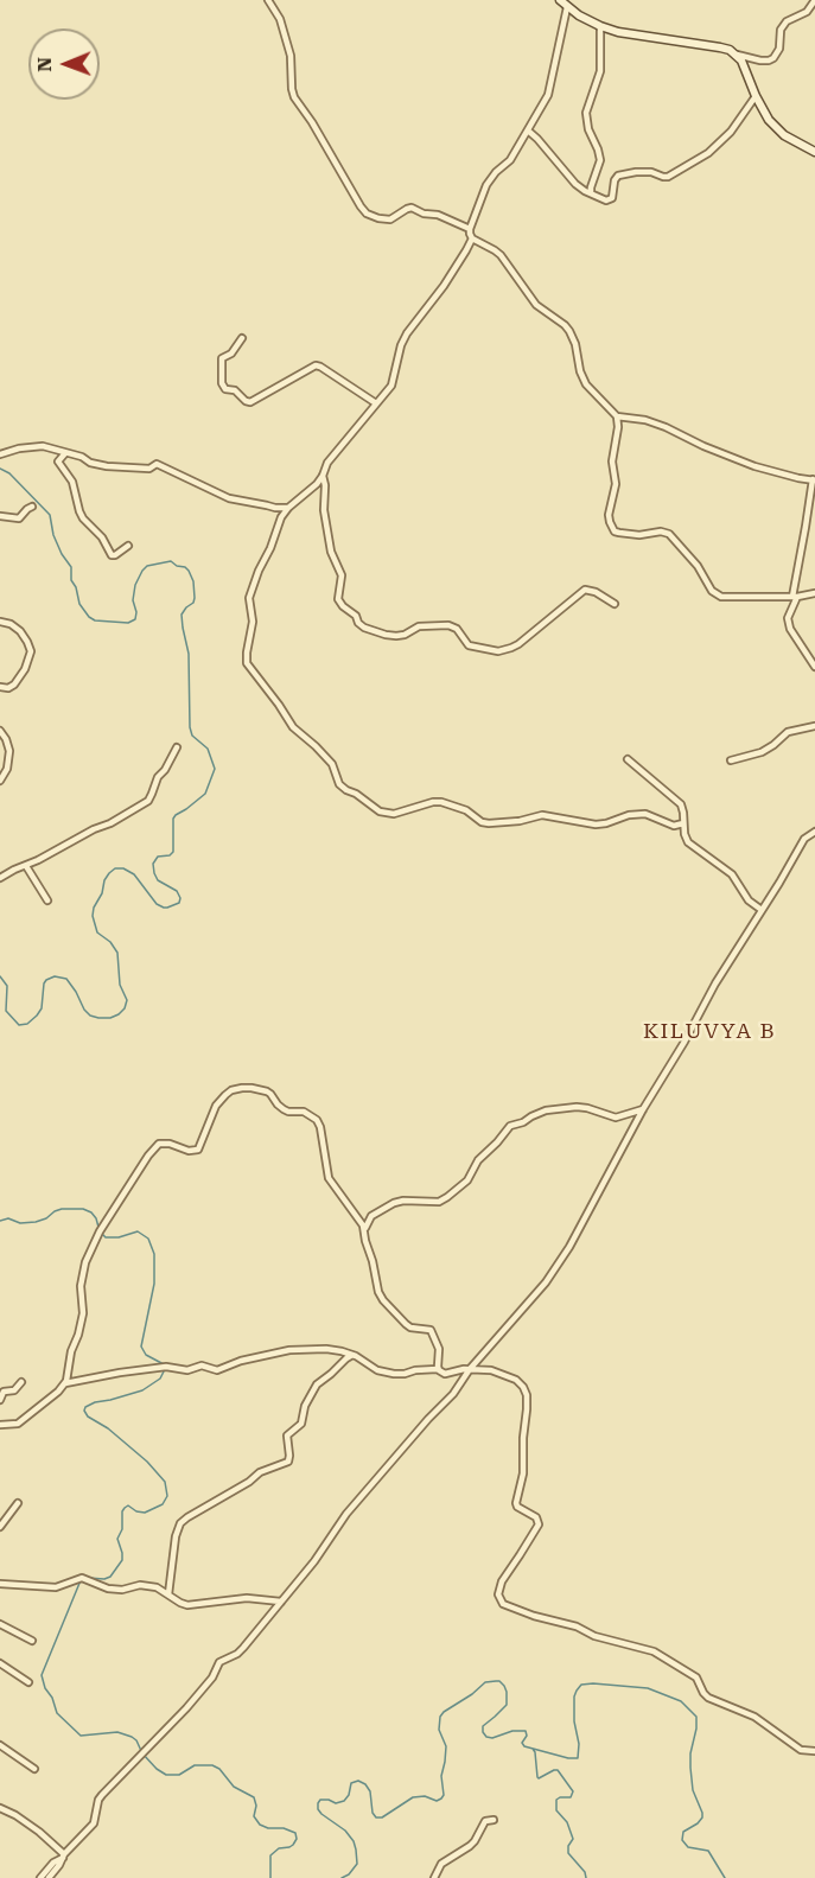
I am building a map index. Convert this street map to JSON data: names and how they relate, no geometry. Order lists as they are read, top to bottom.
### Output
{
  "districts": ["KILUVYA B"],
  "north": "left"
}
